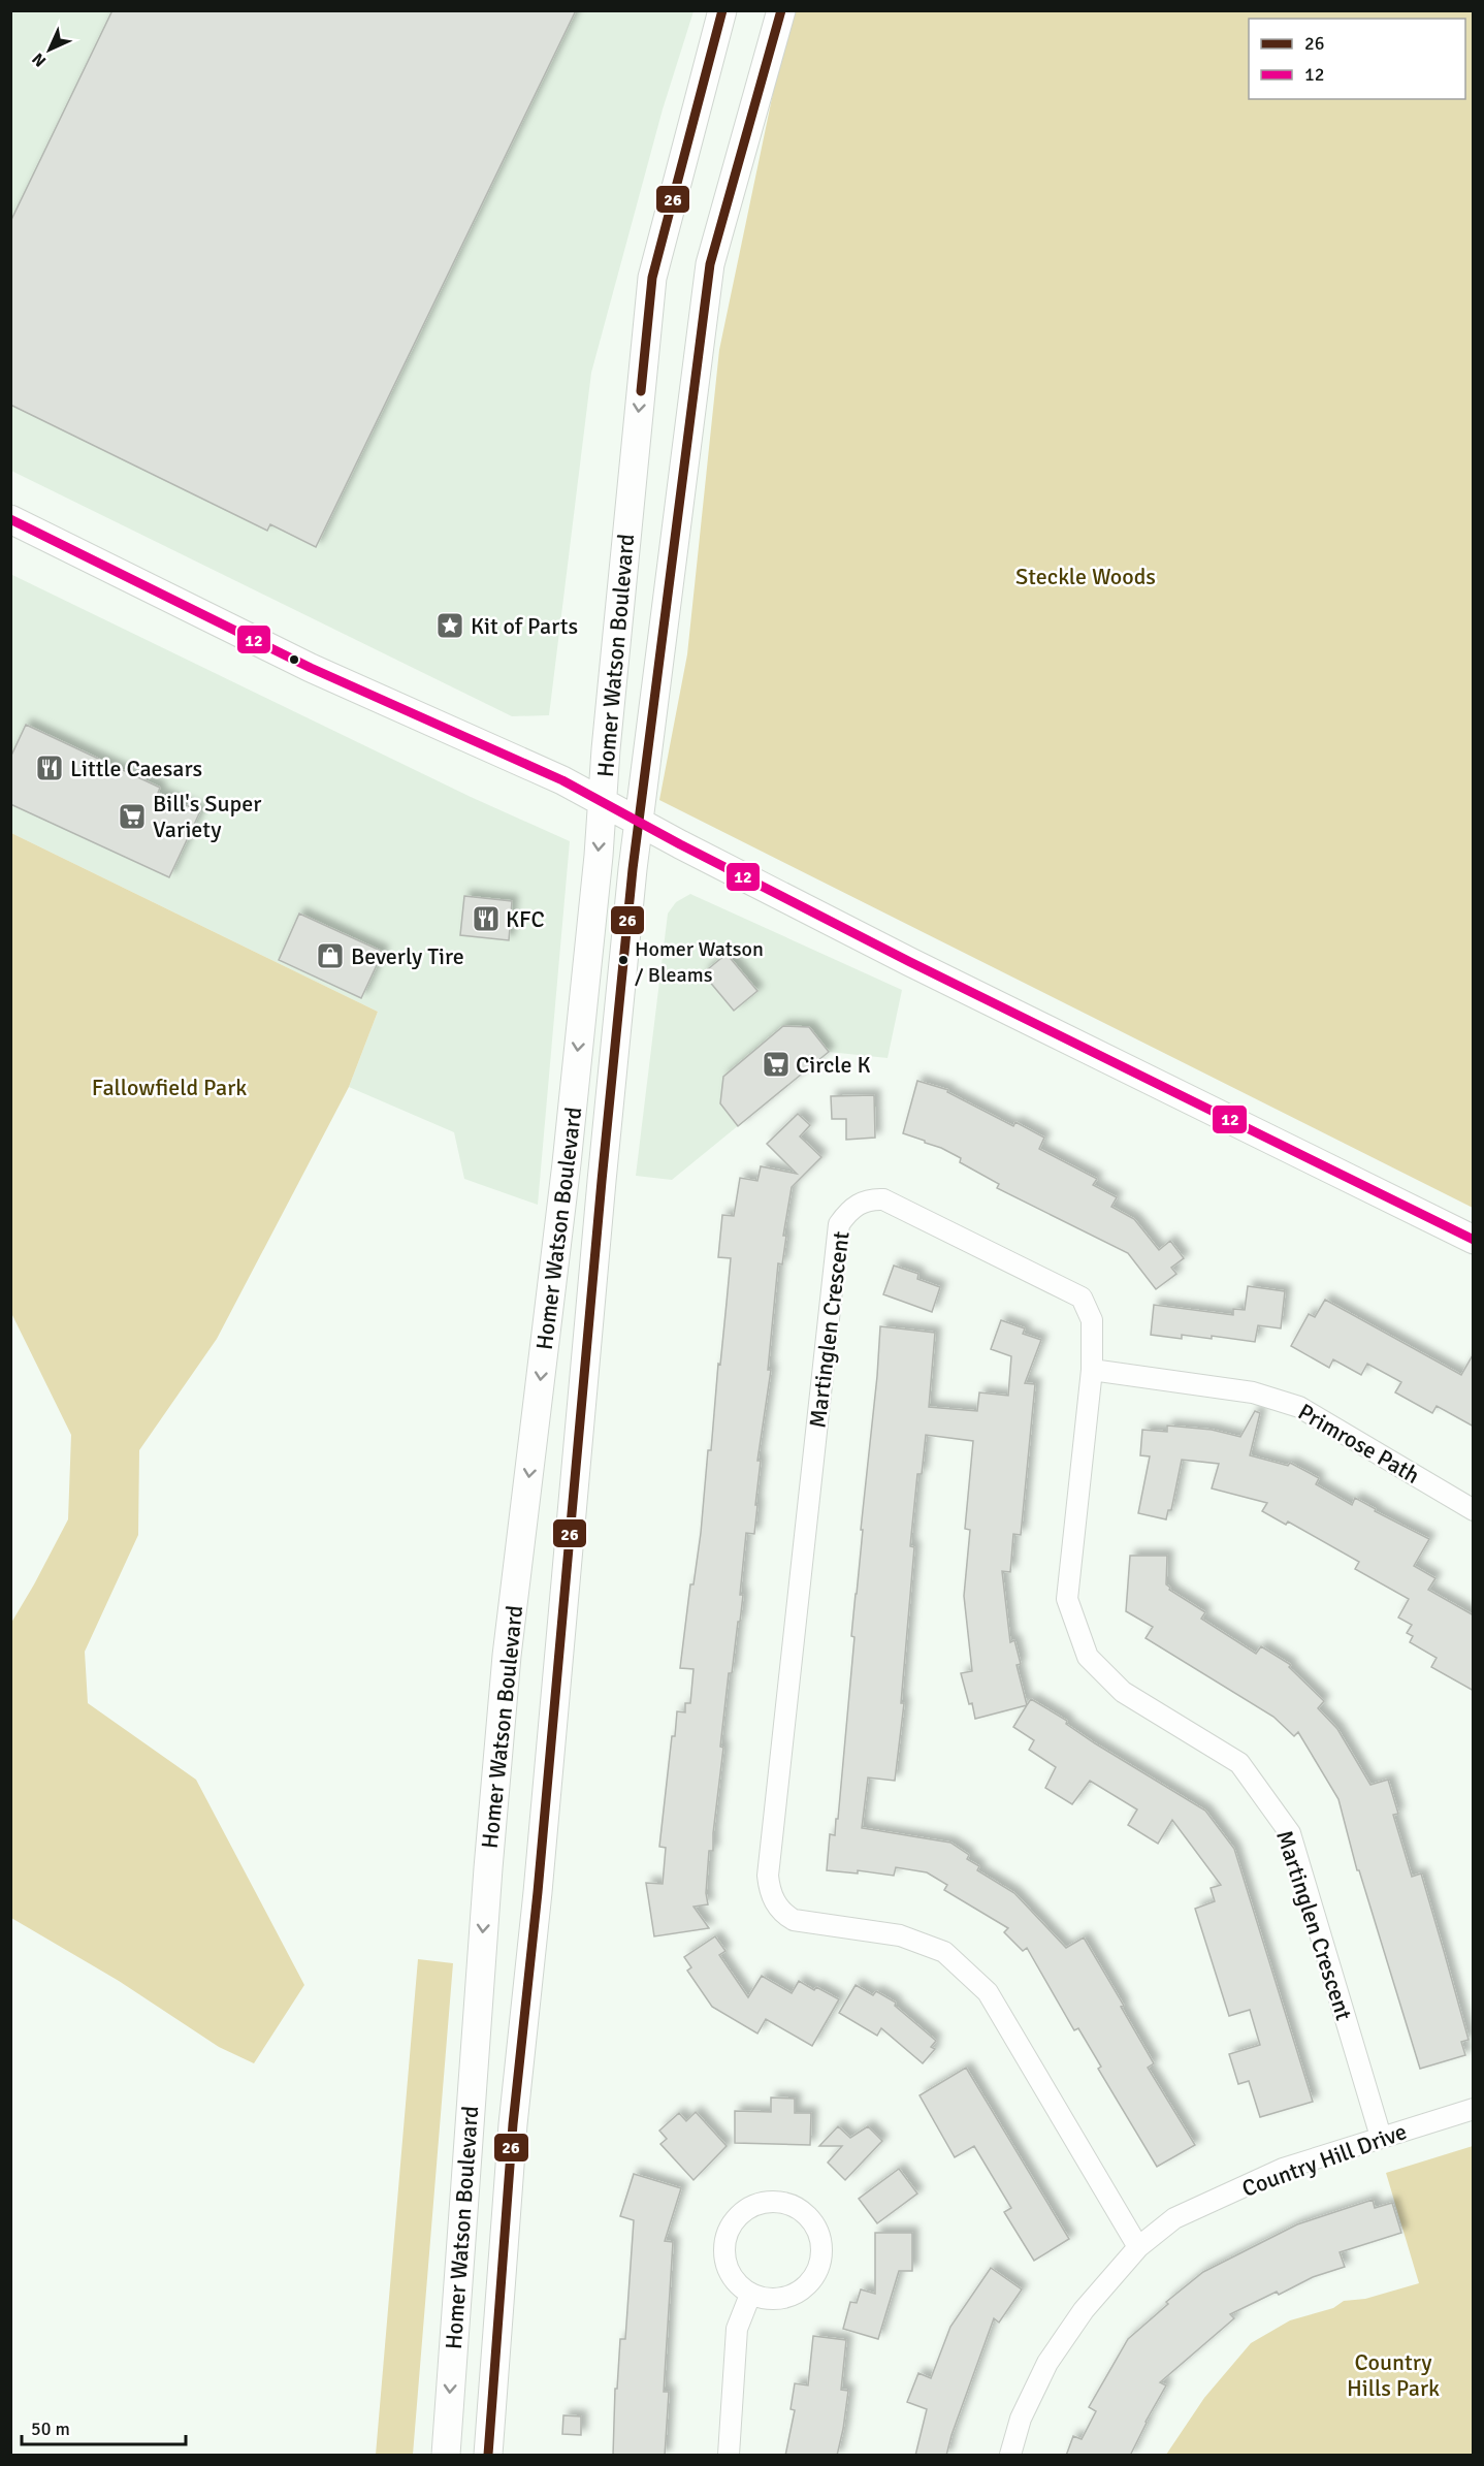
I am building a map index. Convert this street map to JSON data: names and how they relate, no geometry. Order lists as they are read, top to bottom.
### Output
{
  "streets": {
    "main road": ["Homer Watson Boulevard"],
    "street": ["Martinglen Crescent", "Primrose Path", "Country Hill Drive"]
  },
  "crossings": [
    ["Martinglen Crescent", "Primrose Path"],
    ["Martinglen Crescent", "Country Hill Drive"]
  ],
  "parks": ["Steckle Woods", "Fallowfield Park", "Country Hills Park"],
  "places": {
    "place": ["Kit of Parts"],
    "restaurant": ["Little Caesars", "KFC"],
    "supermarket": ["Bill's Super Variety", "Circle K"],
    "shop": ["Beverly Tire"],
    "other": ["Homer Watson / Bleams"]
  },
  "lines": ["transit line 26", "transit line 12"],
  "legend": ["26", "12"],
  "scale_bar": "50 m",
  "north": "bottom left"
}
